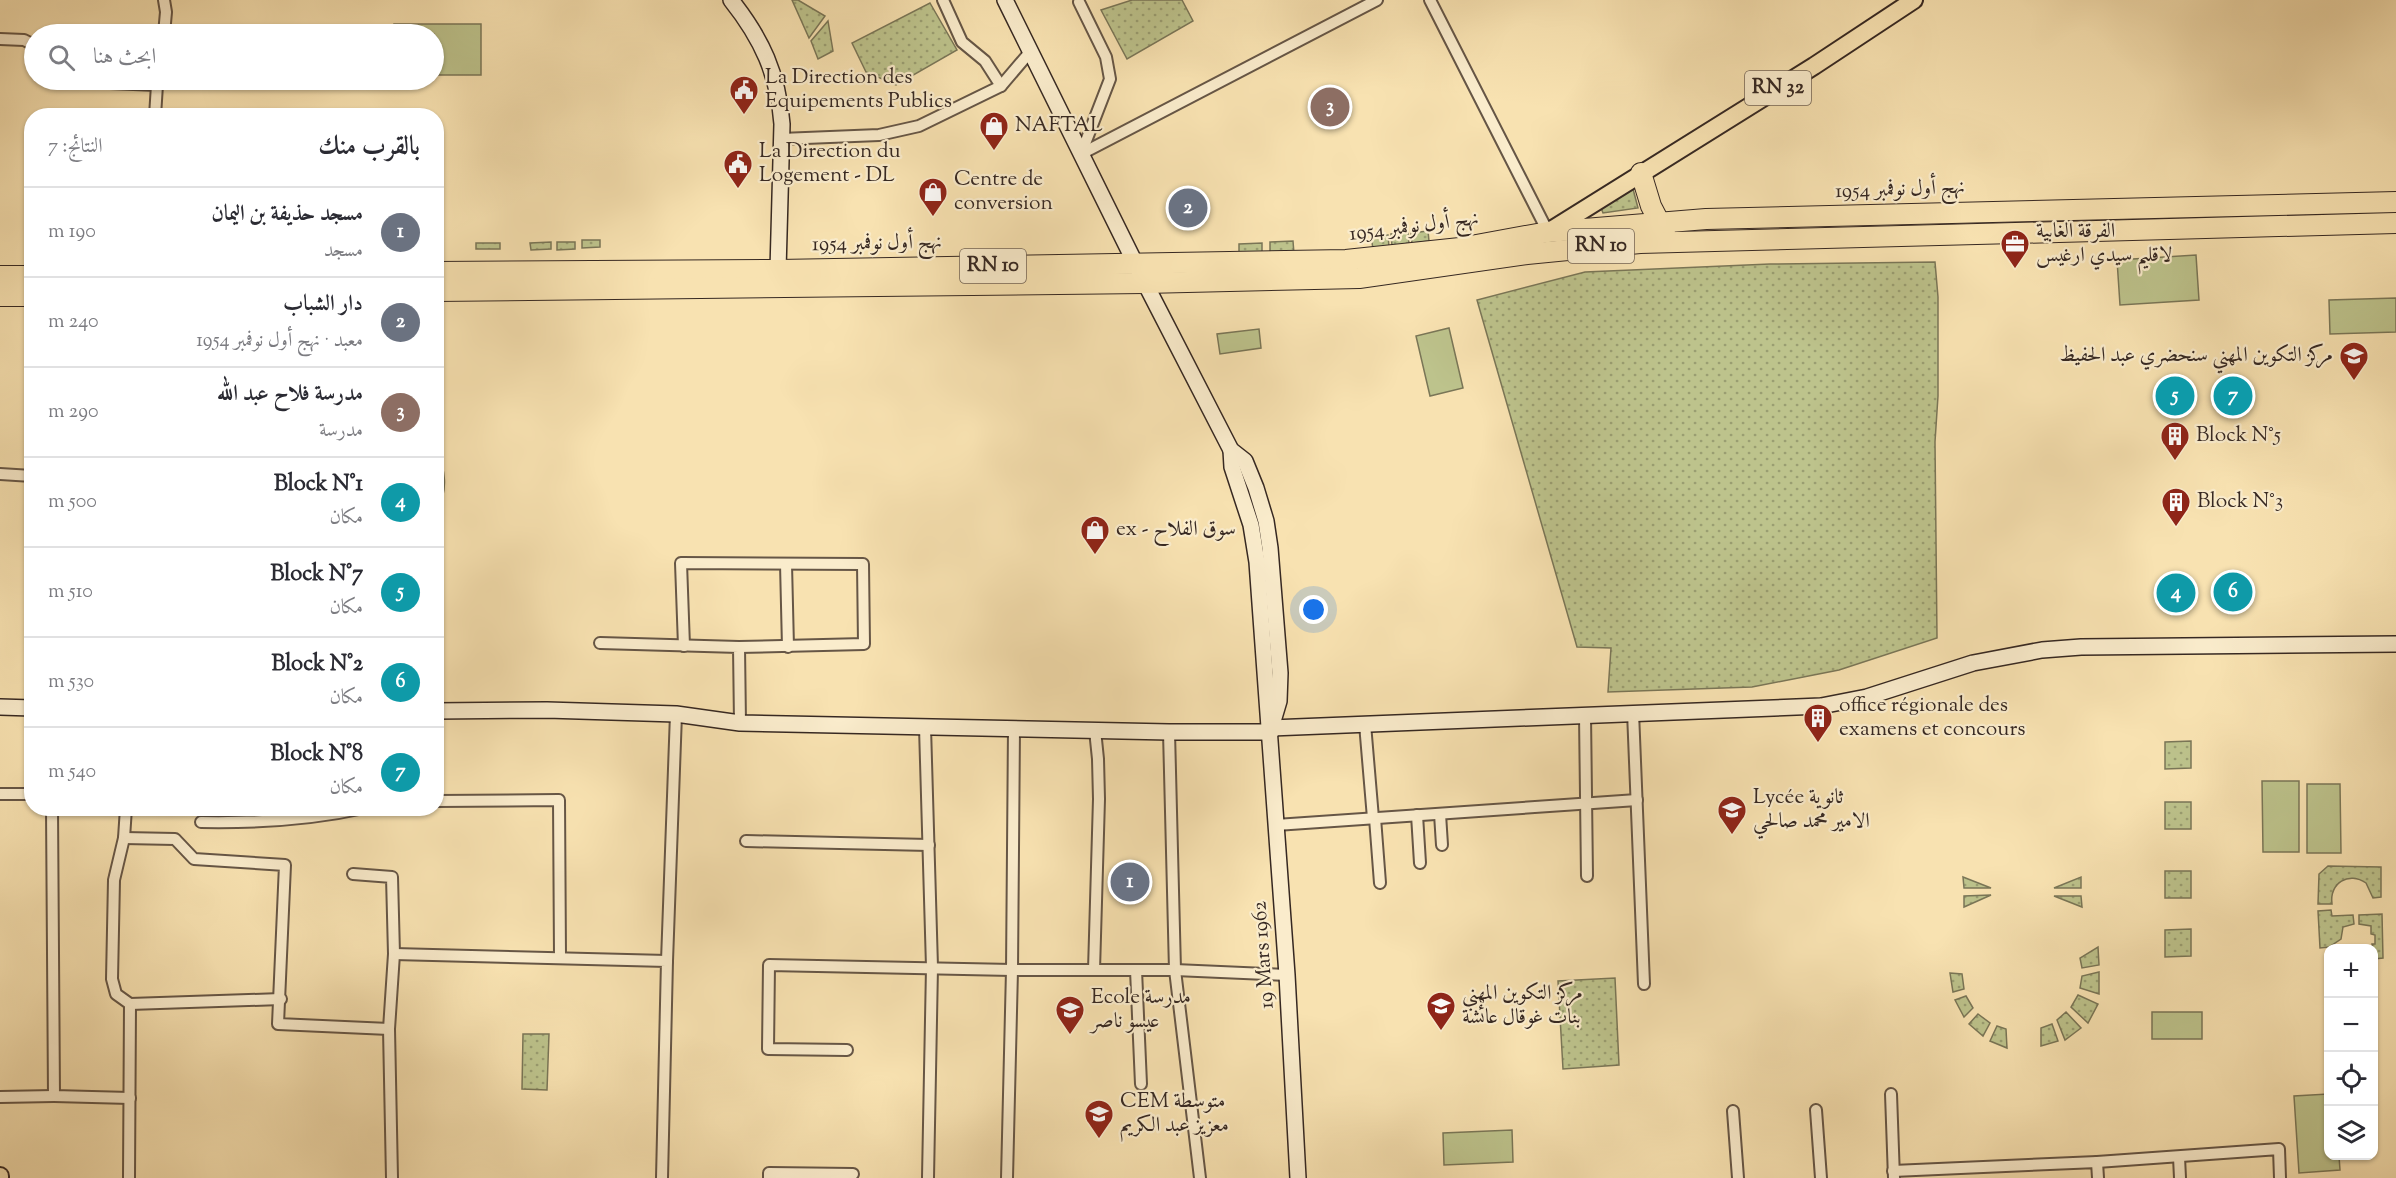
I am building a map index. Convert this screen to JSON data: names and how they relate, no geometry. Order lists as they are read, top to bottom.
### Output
{
  "streets": {
    "highway": ["نهج أول نوفمبر 1954", "RN 10"],
    "main road": ["RN 32"],
    "street": ["19 Mars 1962"]
  },
  "crossings": [
    ["RN 32", "نهج أول نوفمبر 1954"],
    ["نهج أول نوفمبر 1954", "19 Mars 1962"]
  ],
  "places": {
    "public building": ["La Direction des Equipements Publics", "La Direction du Logement - DL"],
    "shop": ["NAFTAL", "Centre de conversion", "ex - سوق الفلاح"],
    "office": ["الفرقة الغابية لاقليم سيدي ارغيس"],
    "school or university": [
      "مركز التكوين المهني سنحضري عبد الحفيظ",
      "Lycée ثانوية الامير محمد صالحي",
      "مركز التكوين المهني بنات غوقال عائشة",
      "Ecole مدرسة عيسو ناصر",
      "CEM متوسطة معزيز عبد الكريم"
    ],
    "building": ["Block N°5", "Block N°3", "office régionale des examens et concours"]
  },
  "page": {
    "search": "ابحث هنا",
    "pins": [
      "3",
      "2",
      "5",
      "7",
      "6",
      "4",
      "1"
    ],
    "heading": ["بالقرب منك", "النتائج: 7"],
    "list": [
      {
        "mark": "1",
        "name": "مسجد حذيفة بن اليمان",
        "note": "مسجد",
        "value": "190 m"
      },
      {
        "mark": "2",
        "name": "دار الشباب",
        "note": "معبد · نهج أول نوفمبر 1954",
        "value": "240 m"
      },
      {
        "mark": "3",
        "name": "مدرسة فلاح عبد الله",
        "note": "مدرسة",
        "value": "290 m"
      },
      {
        "mark": "4",
        "name": "Block N°1",
        "note": "مكان",
        "value": "500 m"
      },
      {
        "mark": "5",
        "name": "Block N°7",
        "note": "مكان",
        "value": "510 m"
      },
      {
        "mark": "6",
        "name": "Block N°2",
        "note": "مكان",
        "value": "530 m"
      },
      {
        "mark": "7",
        "name": "Block N°8",
        "note": "مكان",
        "value": "540 m"
      }
    ],
    "map_buttons": ["+", "−"]
  }
}
